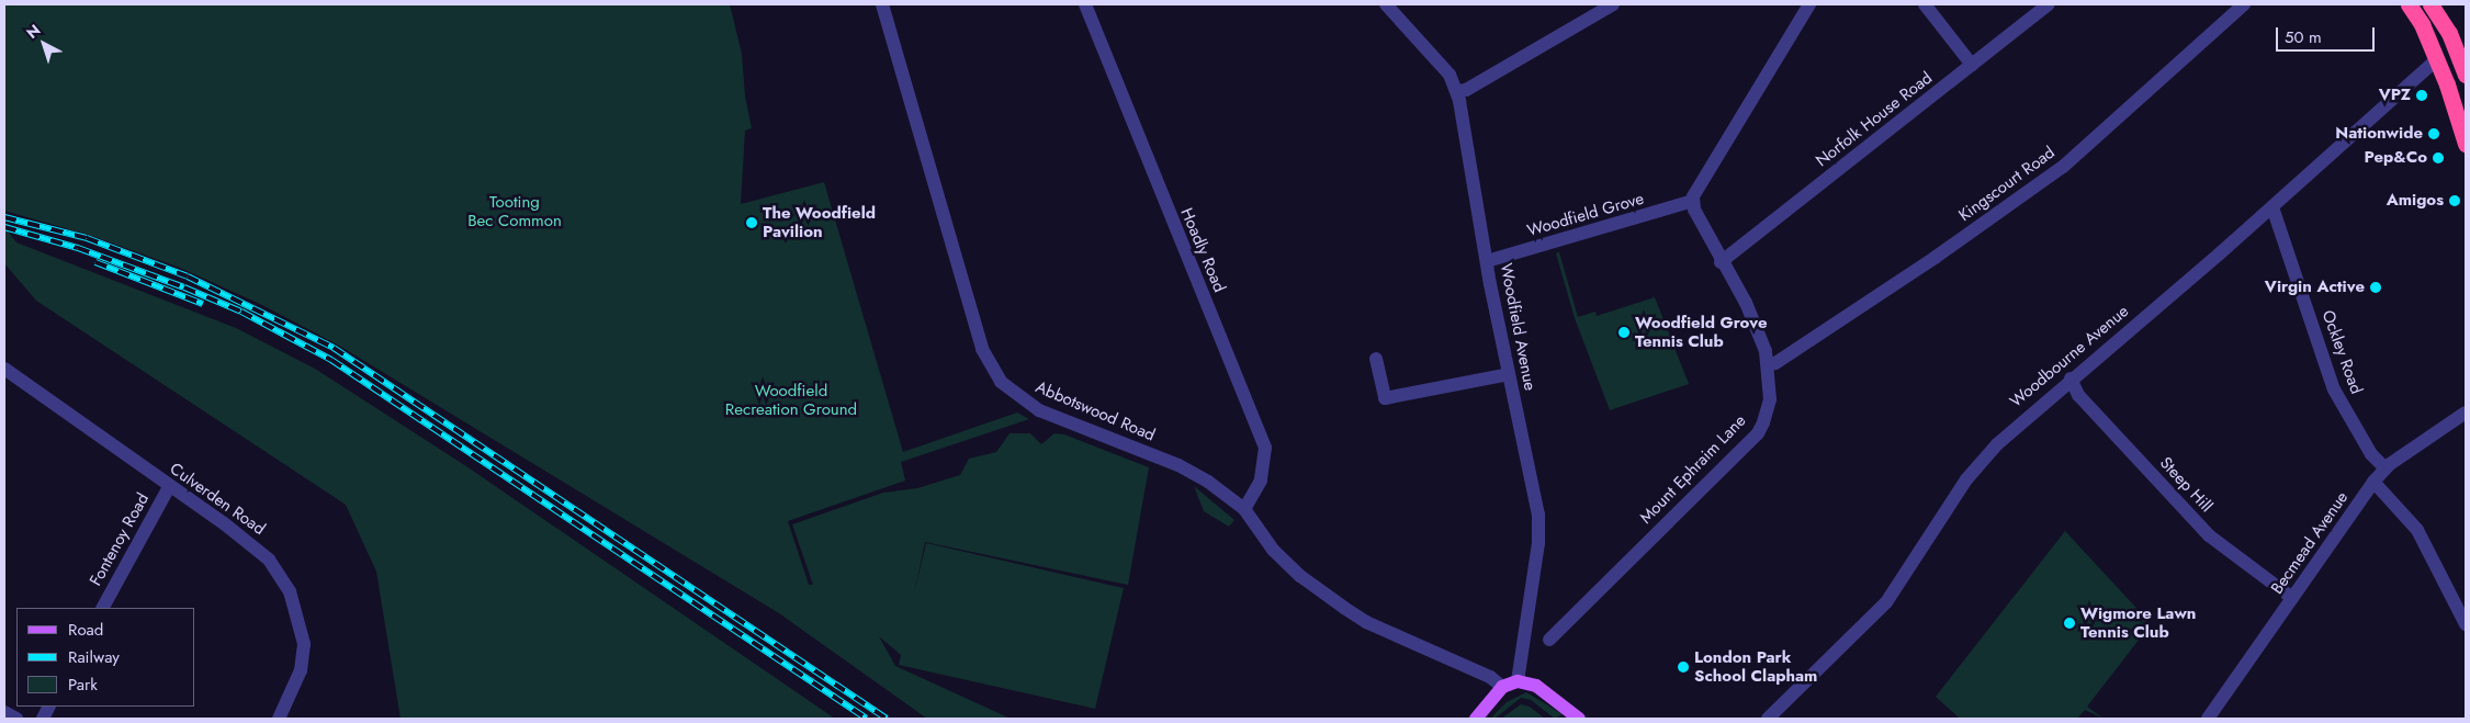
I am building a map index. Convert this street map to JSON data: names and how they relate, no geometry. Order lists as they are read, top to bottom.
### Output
{
  "streets": {
    "street": [
      "Norfolk House Road",
      "Kingscourt Road",
      "Woodfield Grove",
      "Hoadly Road",
      "Woodfield Avenue",
      "Ockley Road",
      "Woodbourne Avenue",
      "Abbotswood Road",
      "Mount Ephraim Lane",
      "Steep Hill",
      "Culverden Road",
      "Fontenoy Road",
      "Becmead Avenue"
    ]
  },
  "crossings": [
    ["Norfolk House Road", "Mount Ephraim Lane"],
    ["Kingscourt Road", "Mount Ephraim Lane"],
    ["Woodfield Grove", "Woodfield Avenue"],
    ["Woodfield Grove", "Mount Ephraim Lane"],
    ["Hoadly Road", "Abbotswood Road"],
    ["Ockley Road", "Woodbourne Avenue"],
    ["Ockley Road", "Becmead Avenue"],
    ["Woodbourne Avenue", "Steep Hill"],
    ["Steep Hill", "Becmead Avenue"],
    ["Culverden Road", "Fontenoy Road"]
  ],
  "parks": ["Tooting Bec Common", "Woodfield Recreation Ground"],
  "places": [
    "VPZ",
    "Nationwide",
    "Pep&Co",
    "Amigos",
    "The Woodfield Pavilion",
    "Virgin Active",
    "Woodfield Grove Tennis Club",
    "Wigmore Lawn Tennis Club",
    "London Park School Clapham"
  ],
  "legend": ["Road", "Railway", "Park"],
  "scale_bar": "50 m",
  "north": "top left"
}
